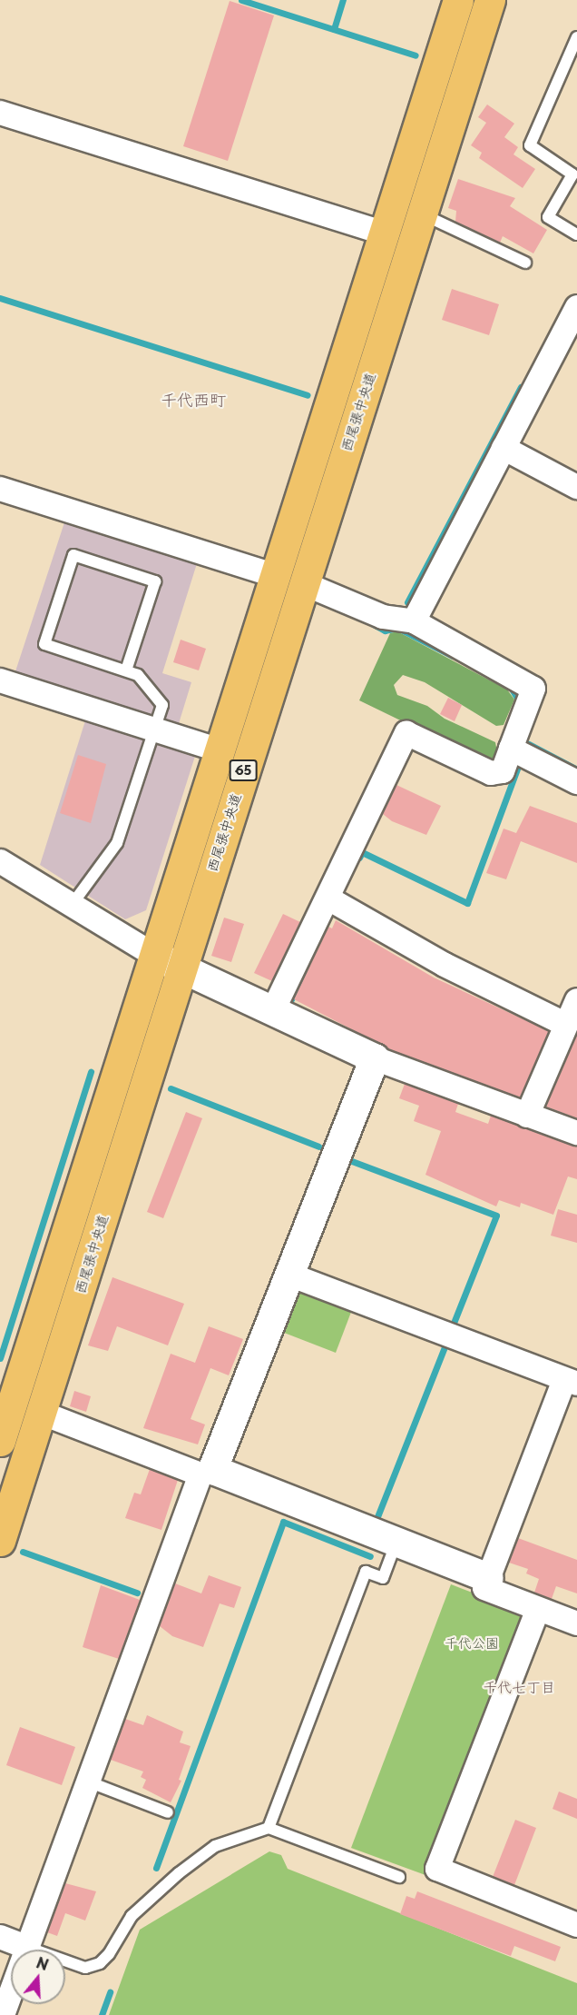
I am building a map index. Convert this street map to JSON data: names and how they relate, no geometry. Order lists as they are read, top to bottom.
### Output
{
  "streets": {
    "main road": ["西尾張中央道", "65"]
  },
  "districts": ["千代西町", "千代七丁目"],
  "parks": ["千代公園"],
  "north": "top"
}
